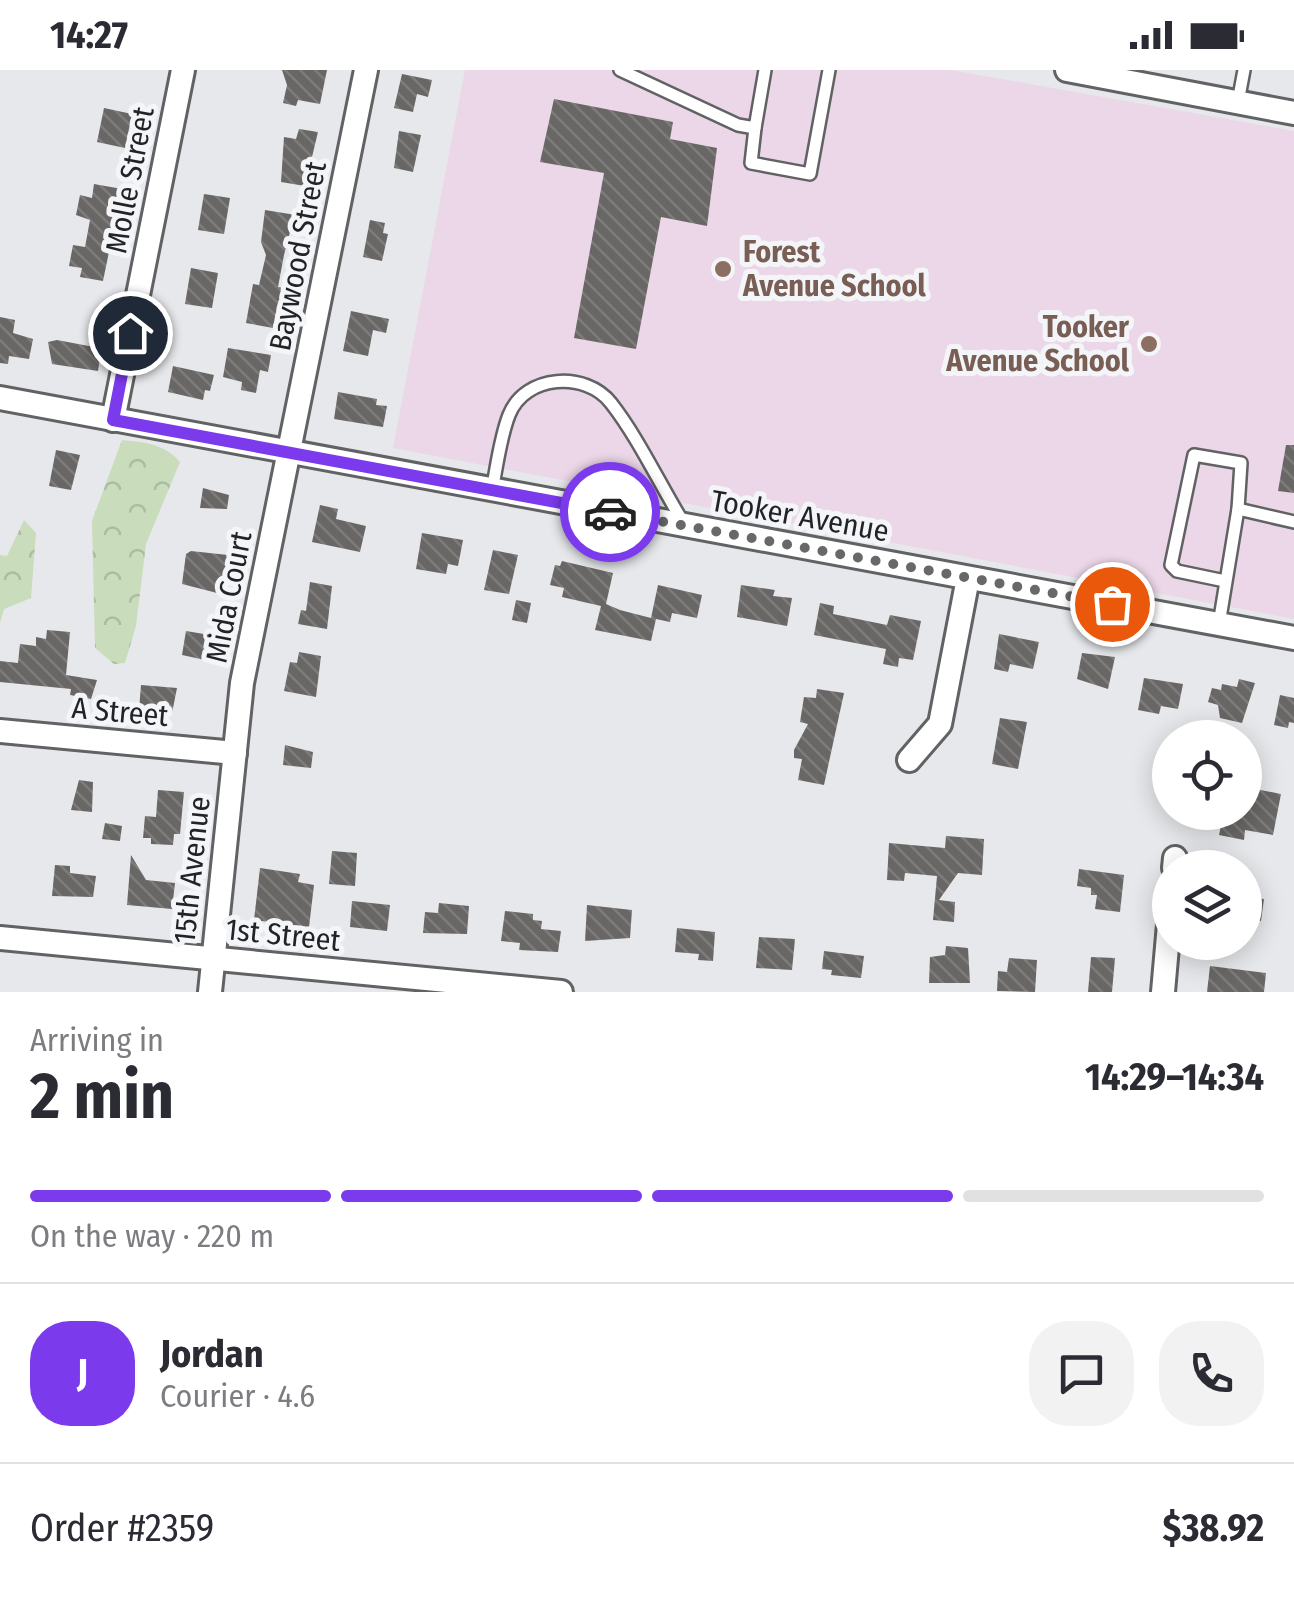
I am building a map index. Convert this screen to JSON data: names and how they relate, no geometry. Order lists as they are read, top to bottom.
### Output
{
  "streets": {
    "street": [
      "Molle Street",
      "Baywood Street",
      "Tooker Avenue",
      "Mida Court",
      "A Street",
      "15th Avenue",
      "1st Street"
    ]
  },
  "crossings": [
    ["Molle Street", "Tooker Avenue"],
    ["Baywood Street", "Tooker Avenue"],
    ["Baywood Street", "Mida Court"],
    ["Tooker Avenue", "Mida Court"],
    ["Mida Court", "A Street"],
    ["Mida Court", "15th Avenue"],
    ["A Street", "15th Avenue"],
    ["15th Avenue", "1st Street"]
  ],
  "places": ["Forest Avenue School", "Tooker Avenue School"],
  "page": {
    "status": "14:27",
    "heading": ["2 min", "Arriving in", "14:29–14:34"],
    "panel": [
      "Jordan",
      "Courier · 4.6",
      "Order #2359",
      "$38.92"
    ],
    "bar": "On the way · 220 m",
    "round": "J"
  }
}
